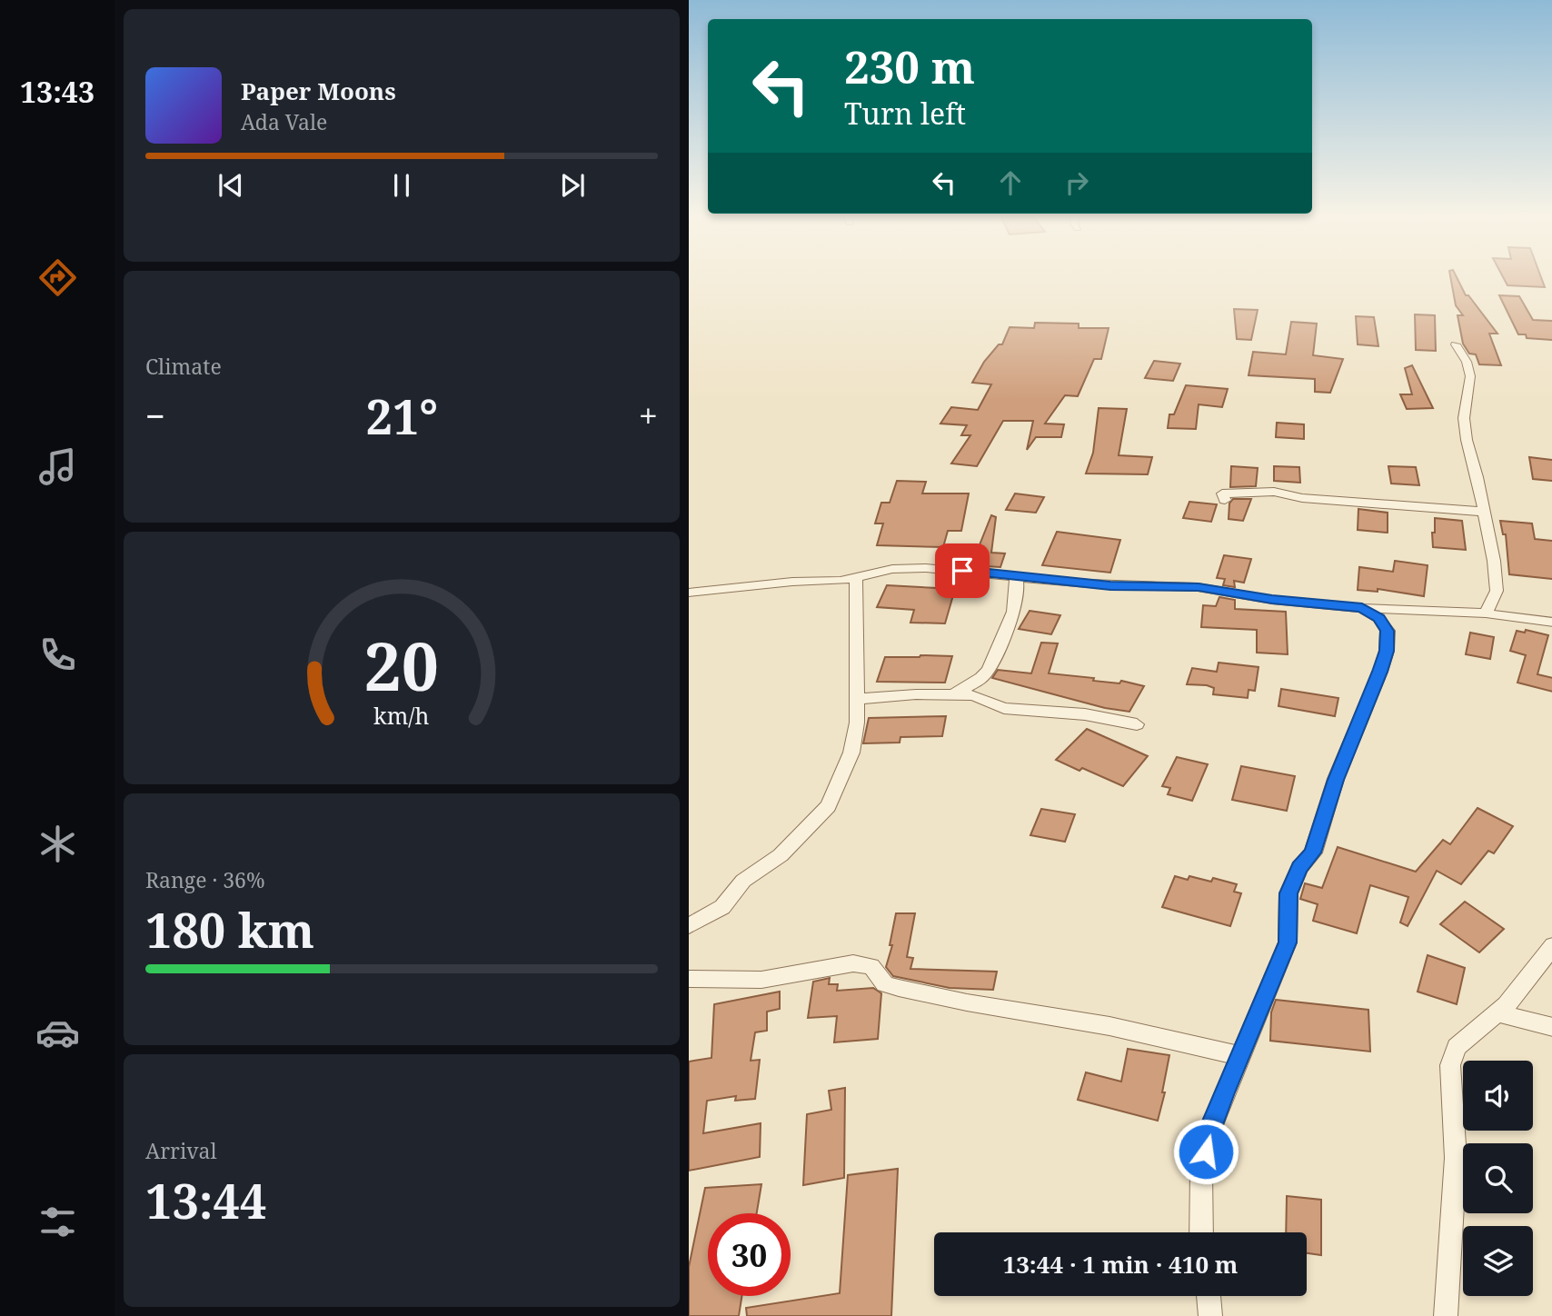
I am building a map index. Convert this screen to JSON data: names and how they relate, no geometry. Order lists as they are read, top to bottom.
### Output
{
  "page": {
    "tabs": "13:43",
    "turn": ["230 m", "Turn left"],
    "song": ["Paper Moons", "Ada Vale"],
    "tile": [
      "Climate",
      ["Range · 36%", "180 km"],
      ["Arrival", "13:44"]
    ],
    "heat": ["−", "21°", "+"],
    "limit": "30",
    "trip": "13:44 · 1 min · 410 m",
    "gauge": ["20", "km/h"]
  }
}
